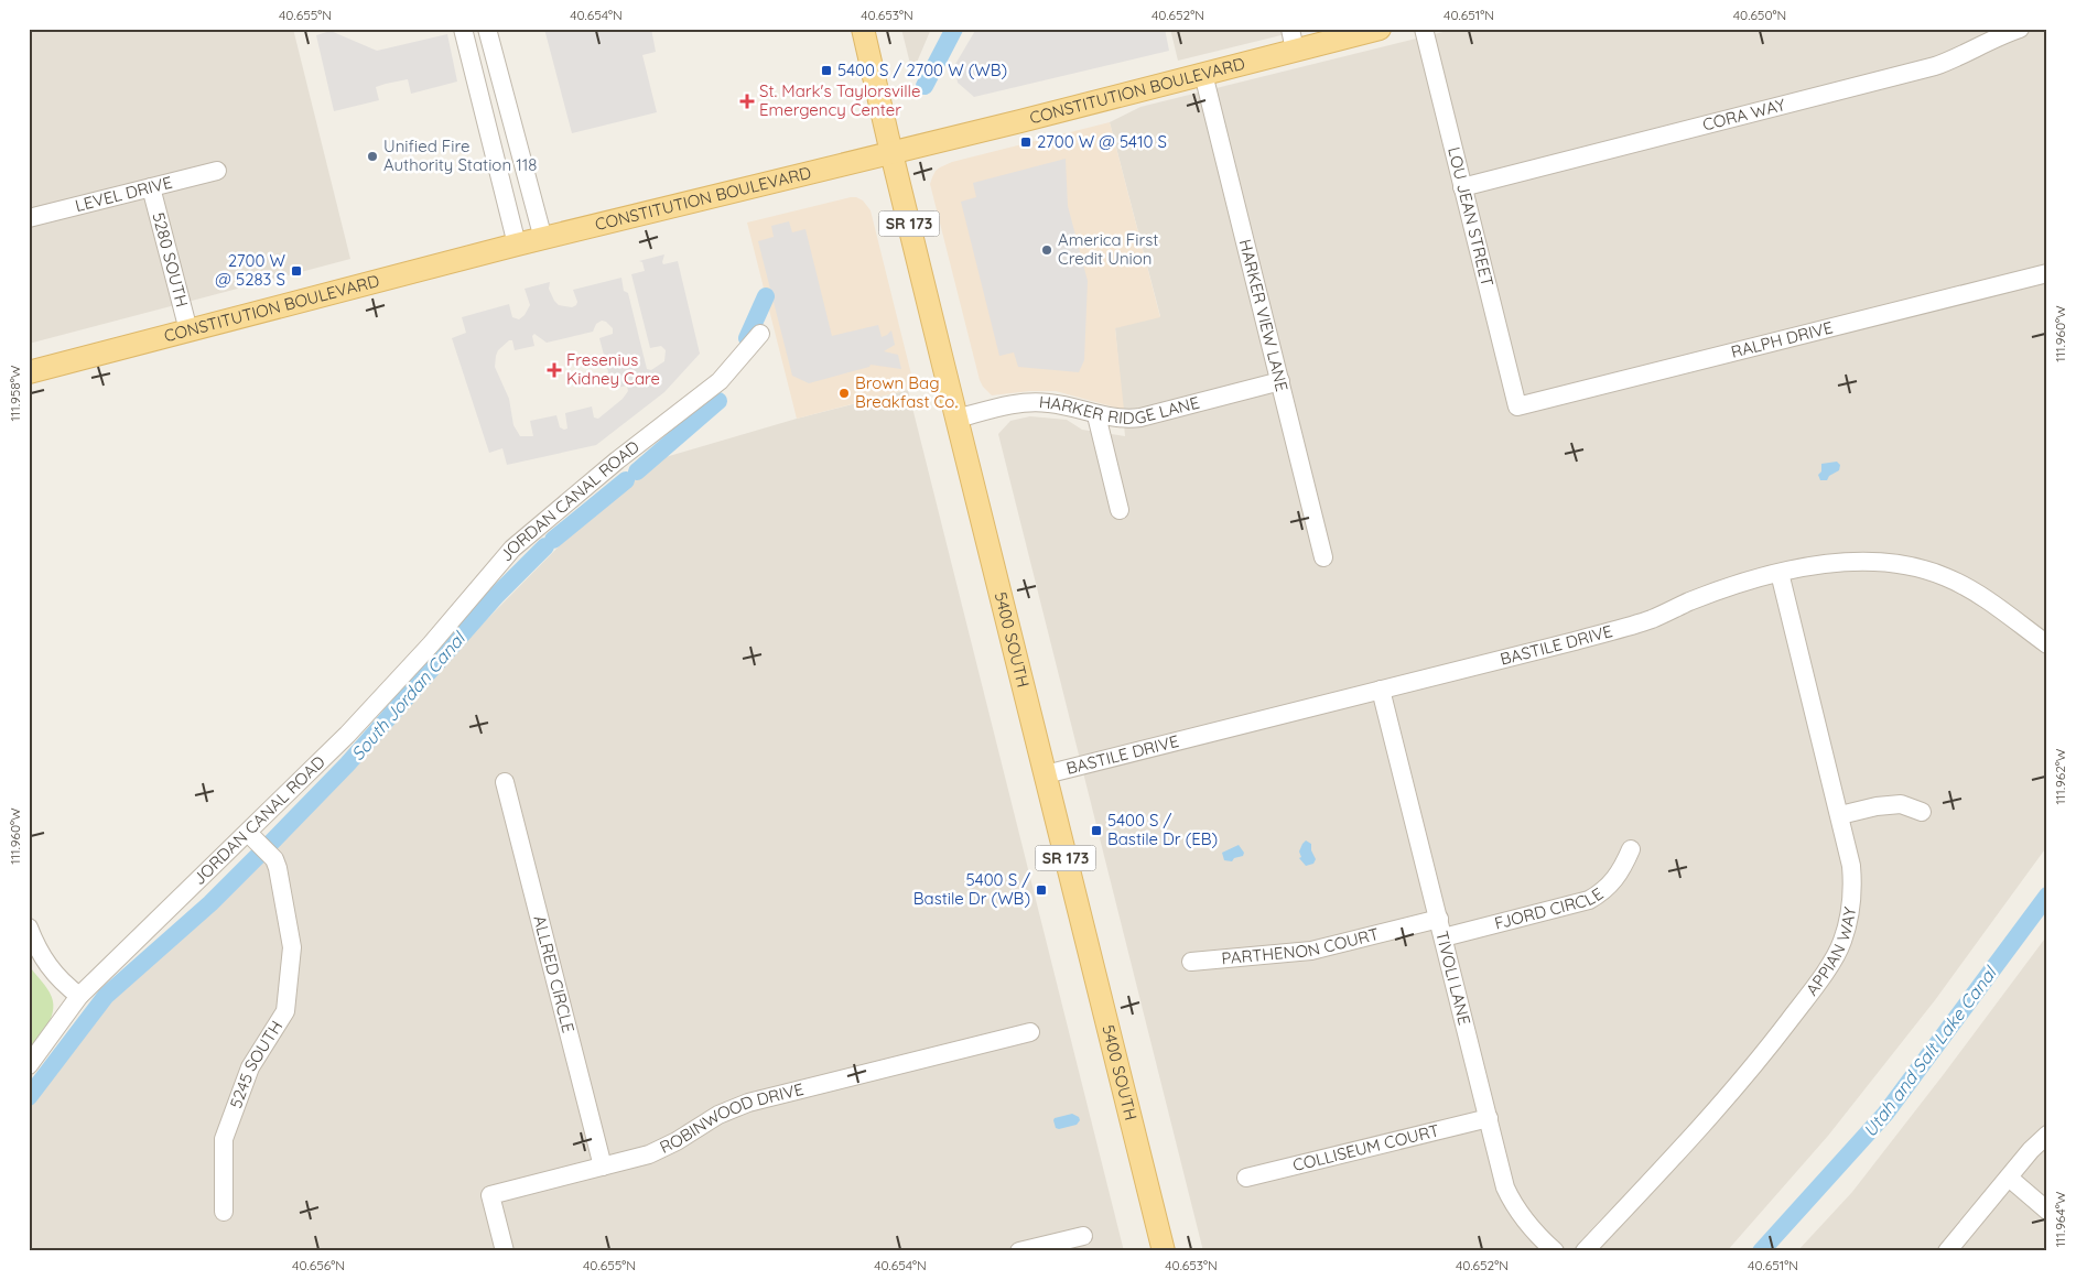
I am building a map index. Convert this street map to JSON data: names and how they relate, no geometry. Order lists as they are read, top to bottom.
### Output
{
  "streets": {
    "main road": ["CONSTITUTION BOULEVARD", "SR 173", "5400 SOUTH"],
    "street": [
      "CORA WAY",
      "LEVEL DRIVE",
      "LOU JEAN STREET",
      "5280 SOUTH",
      "HARKER VIEW LANE",
      "RALPH DRIVE",
      "HARKER RIDGE LANE",
      "JORDAN CANAL ROAD",
      "BASTILE DRIVE",
      "FJORD CIRCLE",
      "PARTHENON COURT",
      "APPIAN WAY",
      "ALLRED CIRCLE",
      "TIVOLI LANE",
      "5245 SOUTH",
      "ROBINWOOD DRIVE",
      "COLLISEUM COURT"
    ]
  },
  "crossings": [
    ["CONSTITUTION BOULEVARD", "5280 SOUTH"],
    ["CONSTITUTION BOULEVARD", "HARKER VIEW LANE"],
    ["CONSTITUTION BOULEVARD", "5400 SOUTH"],
    ["CORA WAY", "LOU JEAN STREET"],
    ["LEVEL DRIVE", "5280 SOUTH"],
    ["LOU JEAN STREET", "RALPH DRIVE"],
    ["HARKER VIEW LANE", "HARKER RIDGE LANE"],
    ["HARKER RIDGE LANE", "5400 SOUTH"],
    ["JORDAN CANAL ROAD", "5245 SOUTH"],
    ["5400 SOUTH", "BASTILE DRIVE"],
    ["BASTILE DRIVE", "APPIAN WAY"],
    ["BASTILE DRIVE", "TIVOLI LANE"],
    ["FJORD CIRCLE", "TIVOLI LANE"],
    ["PARTHENON COURT", "TIVOLI LANE"],
    ["ALLRED CIRCLE", "ROBINWOOD DRIVE"],
    ["TIVOLI LANE", "COLLISEUM COURT"]
  ],
  "water": ["South Jordan Canal", "Utah and Salt Lake Canal"],
  "places": {
    "transit": [
      "5400 S / 2700 W (WB)",
      "2700 W @ 5410 S",
      "2700 W @ 5283 S",
      "5400 S / Bastile Dr (EB)",
      "5400 S / Bastile Dr (WB)"
    ],
    "health": ["St. Mark's Taylorsville Emergency Center", "Fresenius Kidney Care"],
    "other": ["Unified Fire Authority Station 118", "America First Credit Union", "Brown Bag Breakfast Co."]
  },
  "coordinates": [
    "40.655°N",
    "40.654°N",
    "40.653°N",
    "40.652°N",
    "40.651°N",
    "40.650°N",
    "111.960°W",
    "111.958°W",
    "111.962°W",
    "111.964°W",
    "40.656°N"
  ]
}
